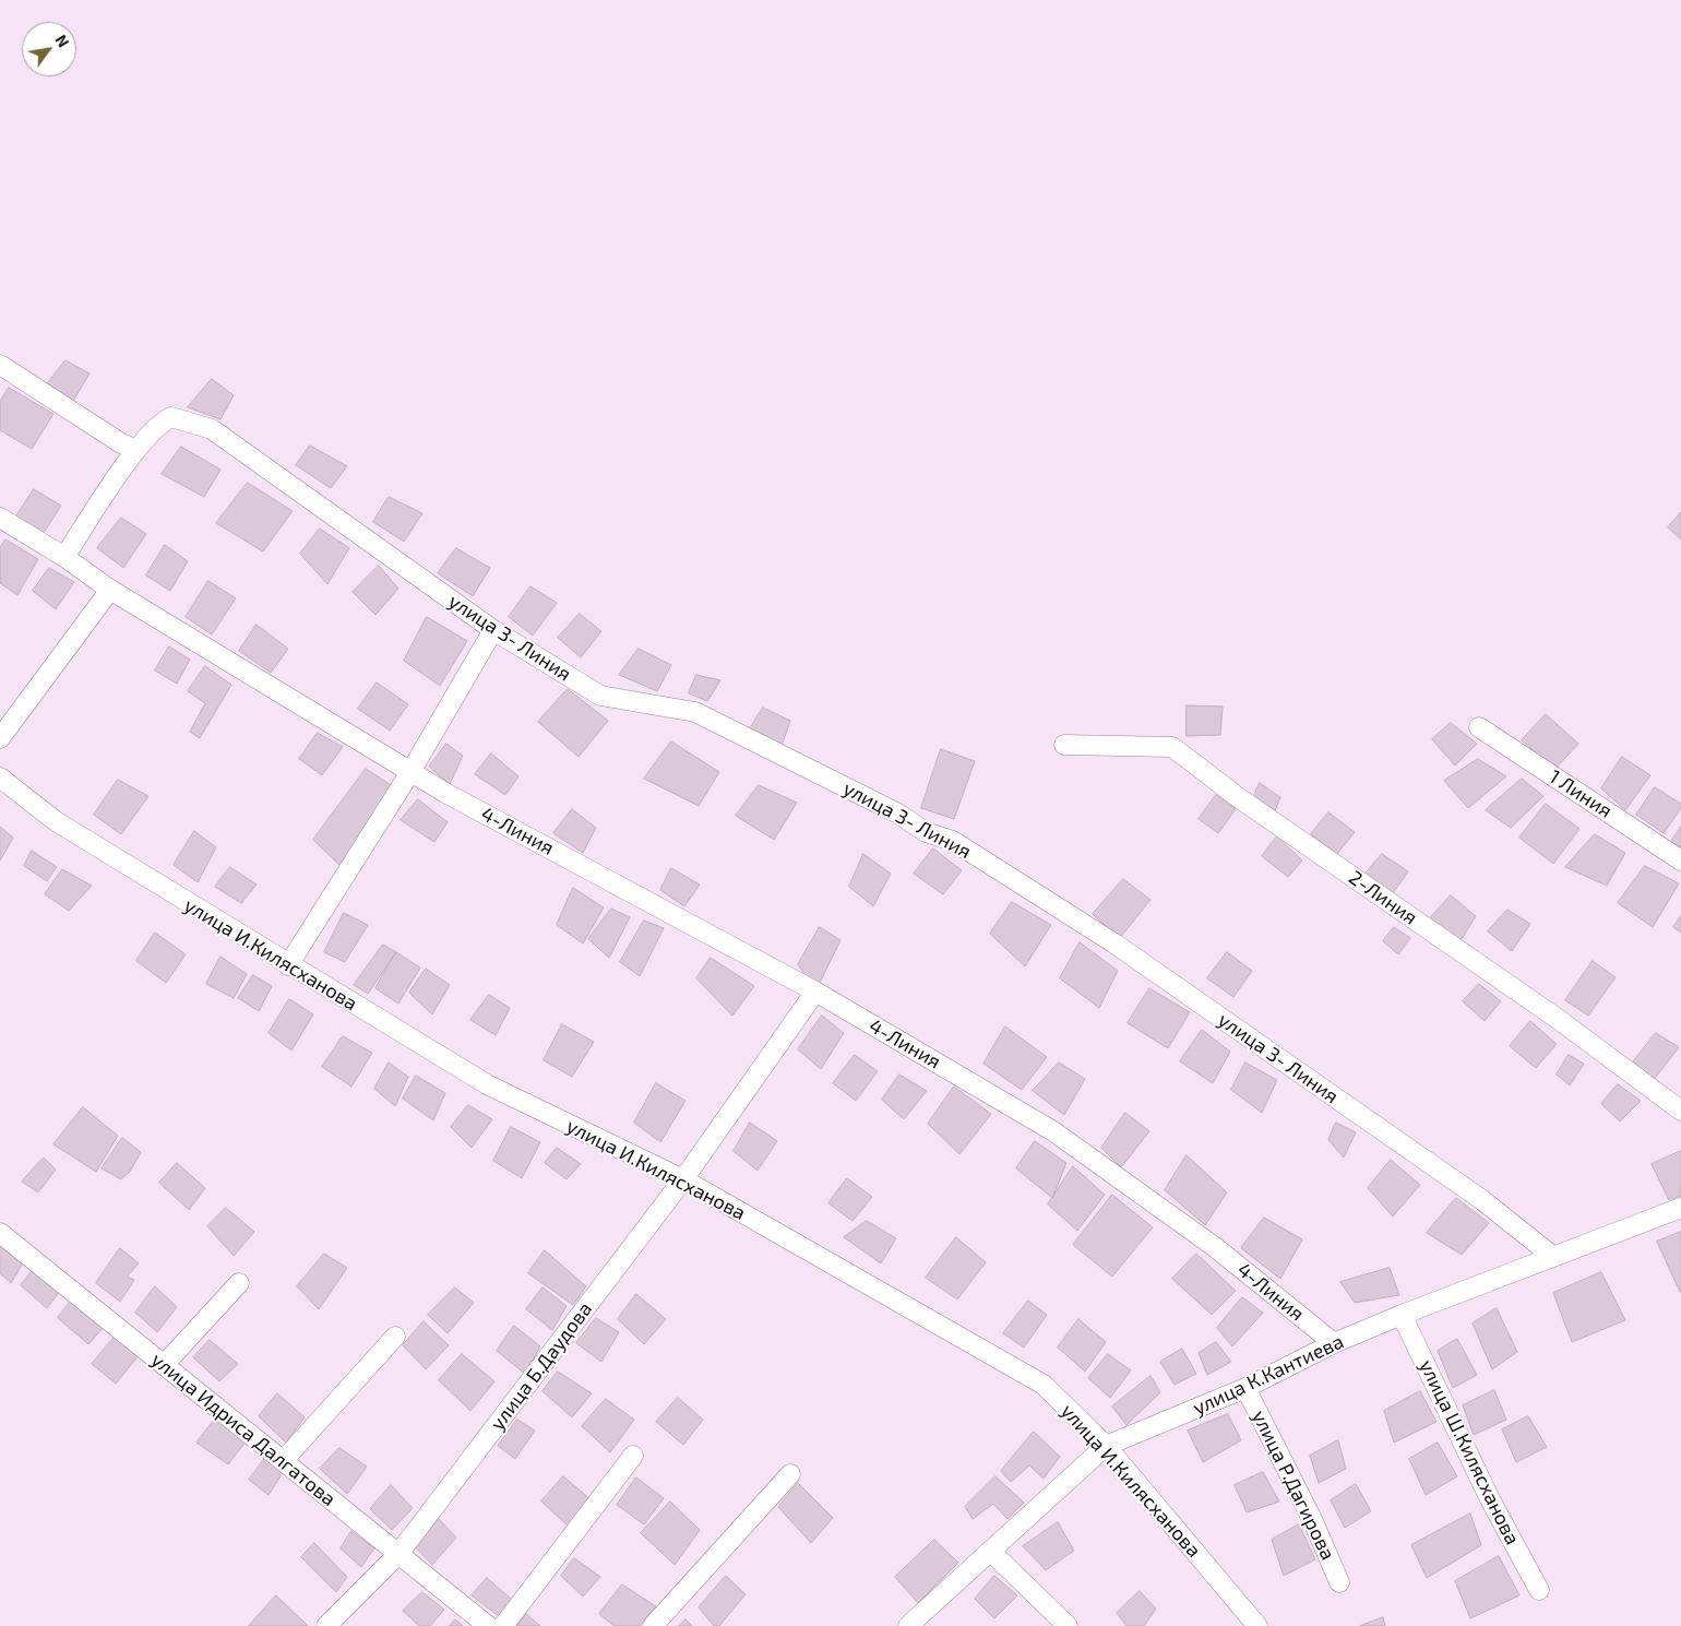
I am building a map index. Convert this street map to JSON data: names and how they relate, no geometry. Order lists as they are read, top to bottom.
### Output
{
  "streets": {
    "street": [
      "улица 3- Линия",
      "1 Линия",
      "4-Линия",
      "2-Линия",
      "улица И.Килясханова",
      "улица Б.Даудова",
      "улица К.Кантиева",
      "улица Идриса Далгатова",
      "улица Ш.Килясханова",
      "улица Р.Дагирова"
    ]
  },
  "crossings": [
    ["улица 3- Линия", "улица К.Кантиева"],
    ["4-Линия", "улица Б.Даудова"],
    ["4-Линия", "улица К.Кантиева"],
    ["улица И.Килясханова", "улица Б.Даудова"],
    ["улица И.Килясханова", "улица К.Кантиева"],
    ["улица Б.Даудова", "улица Идриса Далгатова"],
    ["улица К.Кантиева", "улица Ш.Килясханова"],
    ["улица К.Кантиева", "улица Р.Дагирова"]
  ],
  "north": "top right"
}
